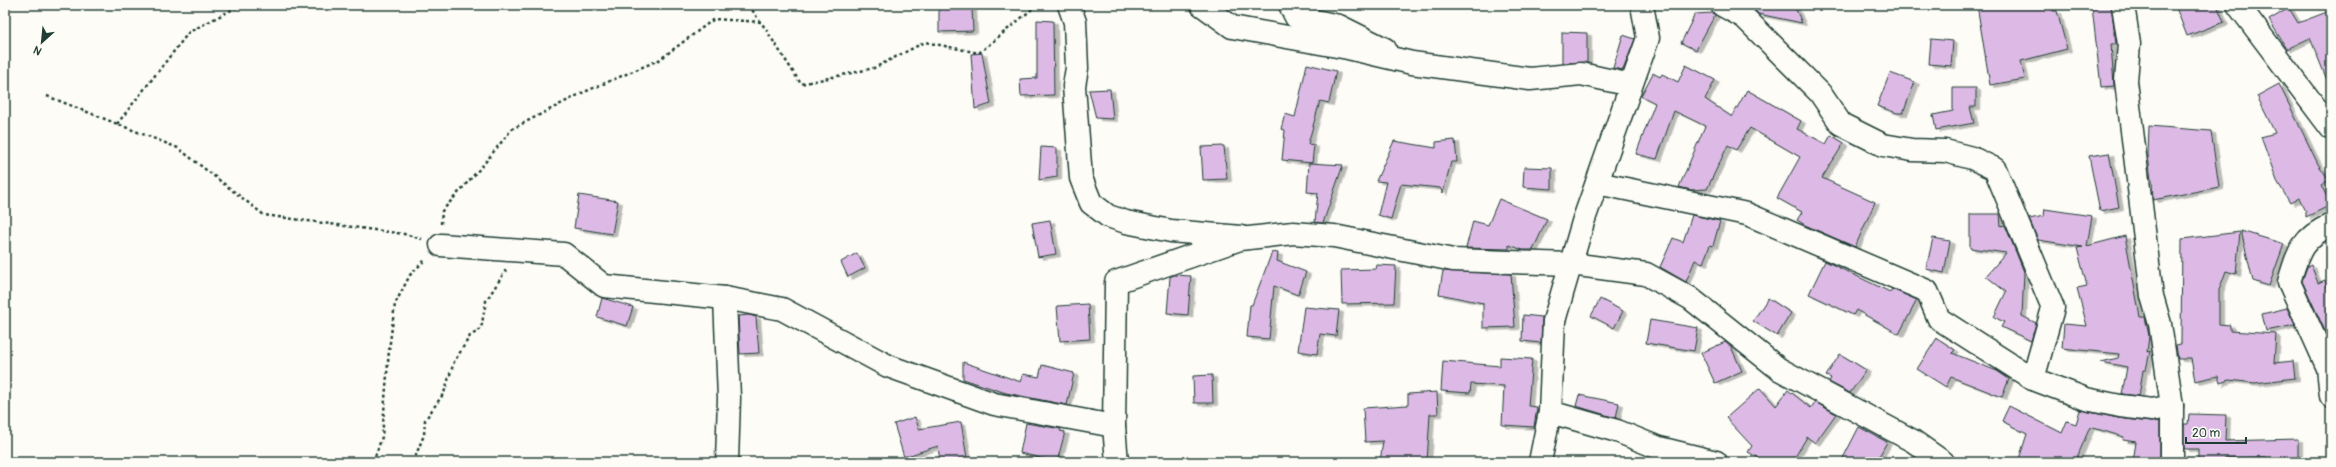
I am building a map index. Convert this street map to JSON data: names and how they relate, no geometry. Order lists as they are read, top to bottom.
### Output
{
  "scale_bar": "20 m",
  "north": "bottom left"
}
